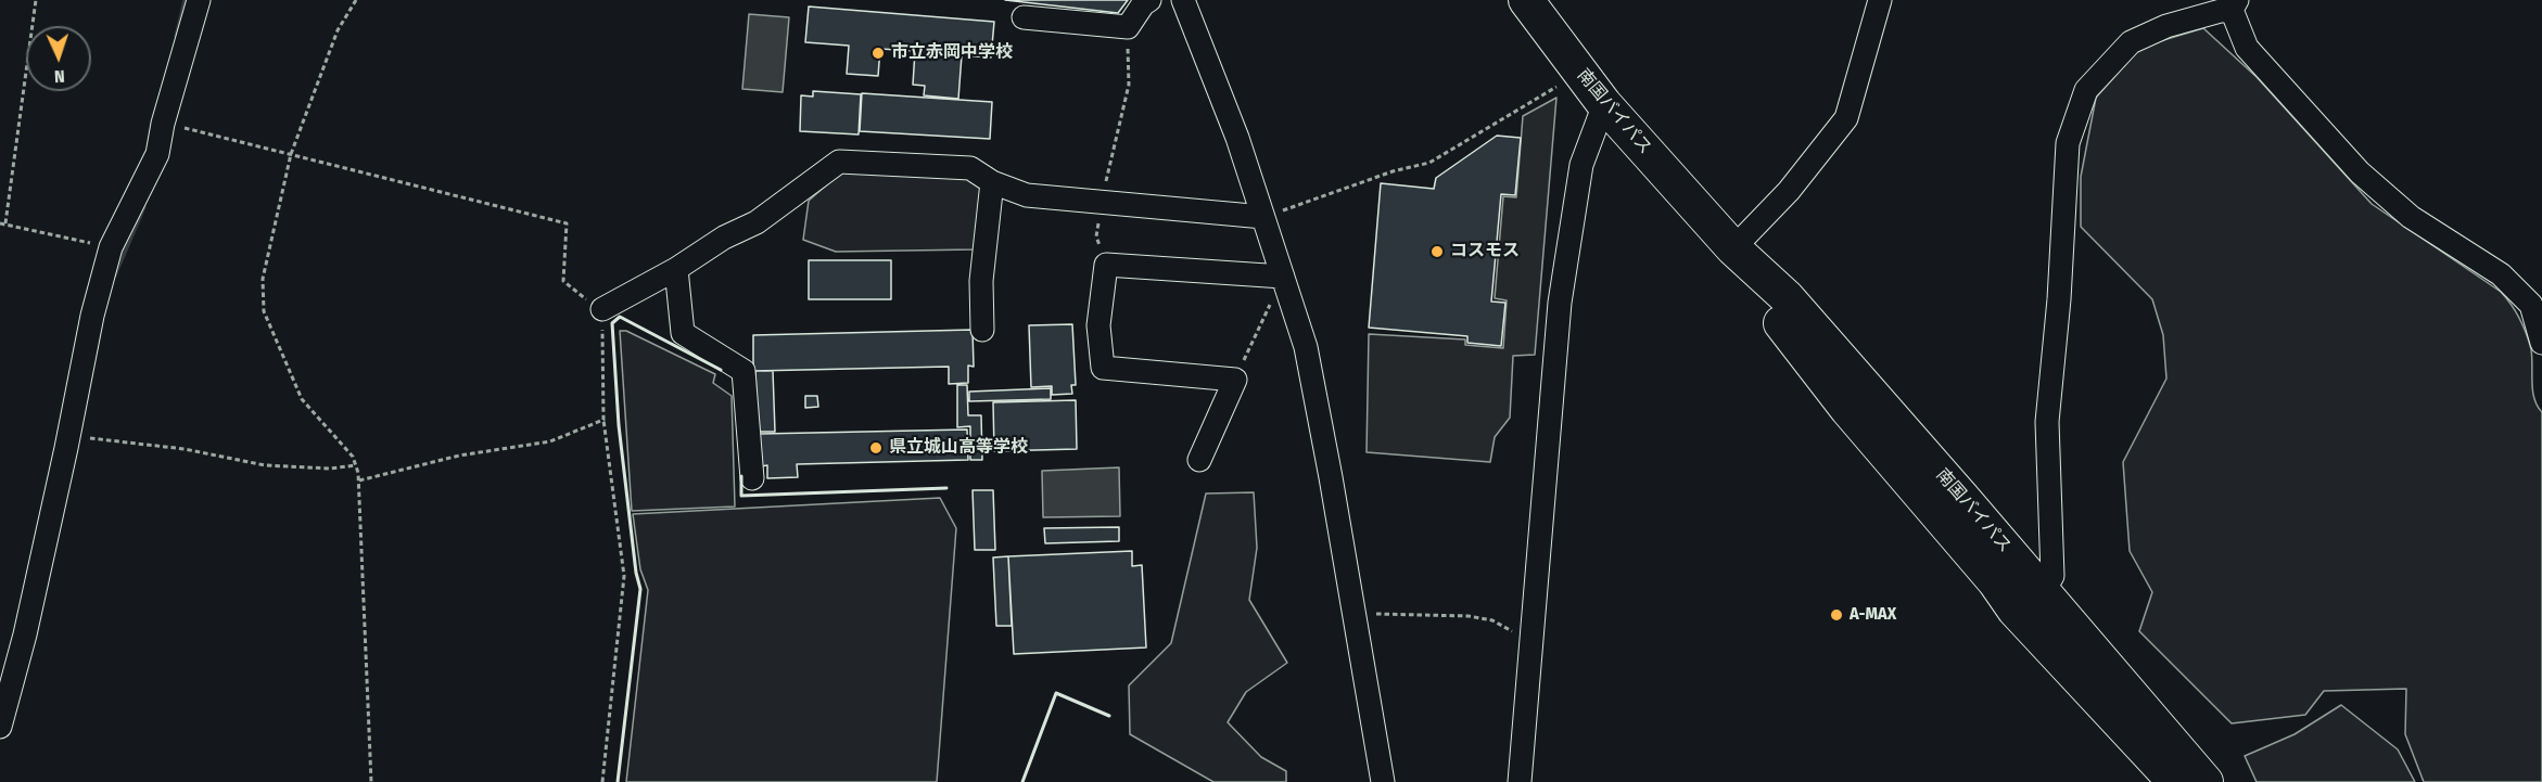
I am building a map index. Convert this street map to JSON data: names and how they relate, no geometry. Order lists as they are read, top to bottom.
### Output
{
  "streets": {
    "highway": ["南国バイパス"]
  },
  "places": [
    "市立赤岡中学校",
    "コスモス",
    "県立城山高等学校",
    "A-MAX"
  ],
  "north": "bottom"
}
